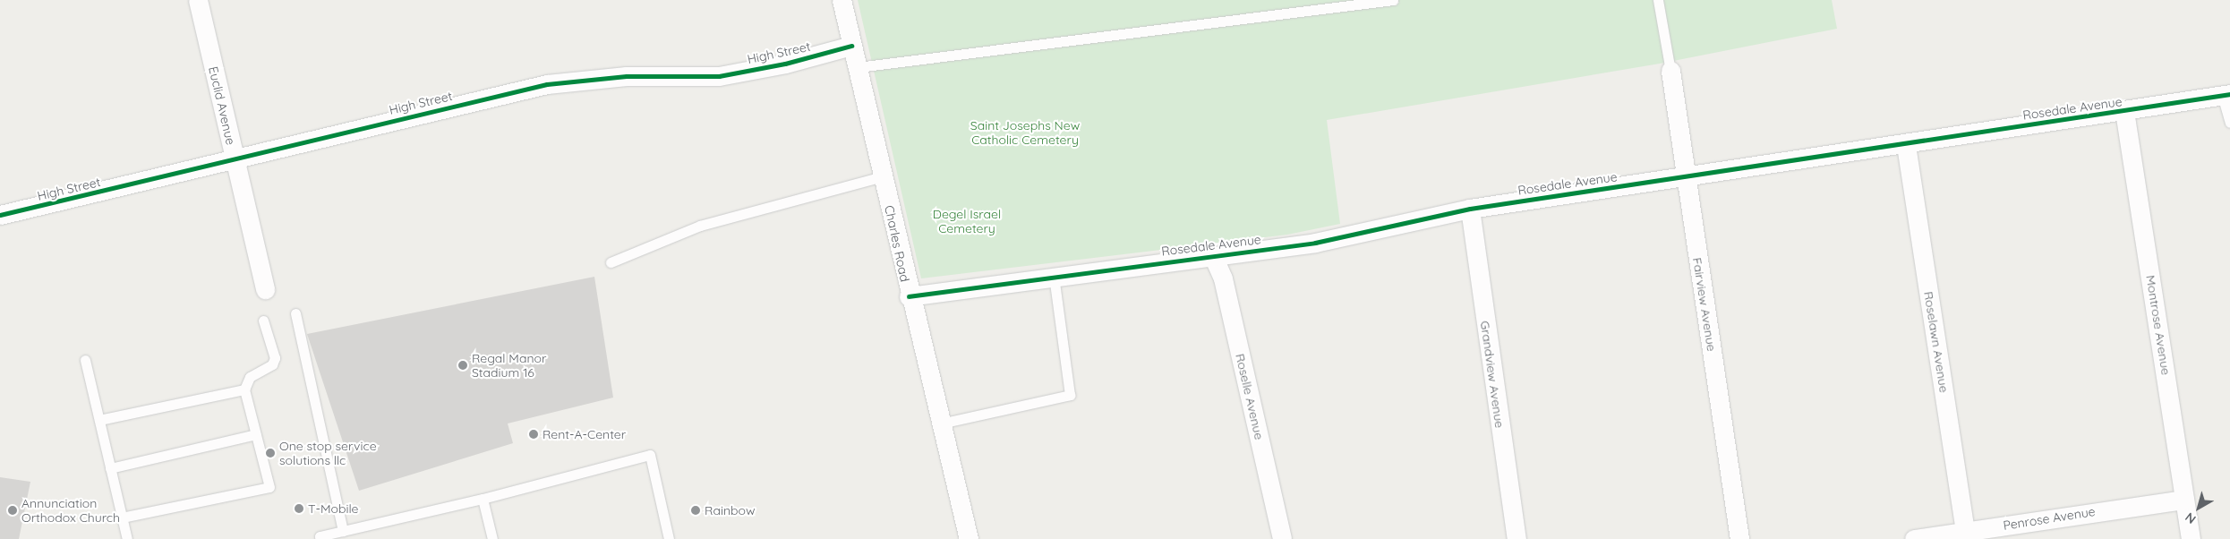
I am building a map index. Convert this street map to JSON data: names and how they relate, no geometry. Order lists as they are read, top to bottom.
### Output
{
  "streets": {
    "street": [
      "High Street",
      "Euclid Avenue",
      "Rosedale Avenue",
      "Charles Road",
      "Fairview Avenue",
      "Montrose Avenue",
      "Roselawn Avenue",
      "Grandview Avenue",
      "Roselle Avenue",
      "Penrose Avenue"
    ]
  },
  "crossings": [
    ["High Street", "Euclid Avenue"],
    ["High Street", "Charles Road"],
    ["Rosedale Avenue", "Charles Road"],
    ["Rosedale Avenue", "Fairview Avenue"],
    ["Rosedale Avenue", "Montrose Avenue"],
    ["Rosedale Avenue", "Roselawn Avenue"],
    ["Rosedale Avenue", "Grandview Avenue"],
    ["Rosedale Avenue", "Roselle Avenue"],
    ["Montrose Avenue", "Penrose Avenue"],
    ["Roselawn Avenue", "Penrose Avenue"]
  ],
  "parks": ["Saint Josephs New Catholic Cemetery", "Degel Israel Cemetery"],
  "places": [
    "Regal Manor Stadium 16",
    "Rent-A-Center",
    "One stop service solutions llc",
    "T-Mobile",
    "Annunciation Orthodox Church",
    "Rainbow"
  ],
  "north": "bottom left"
}
